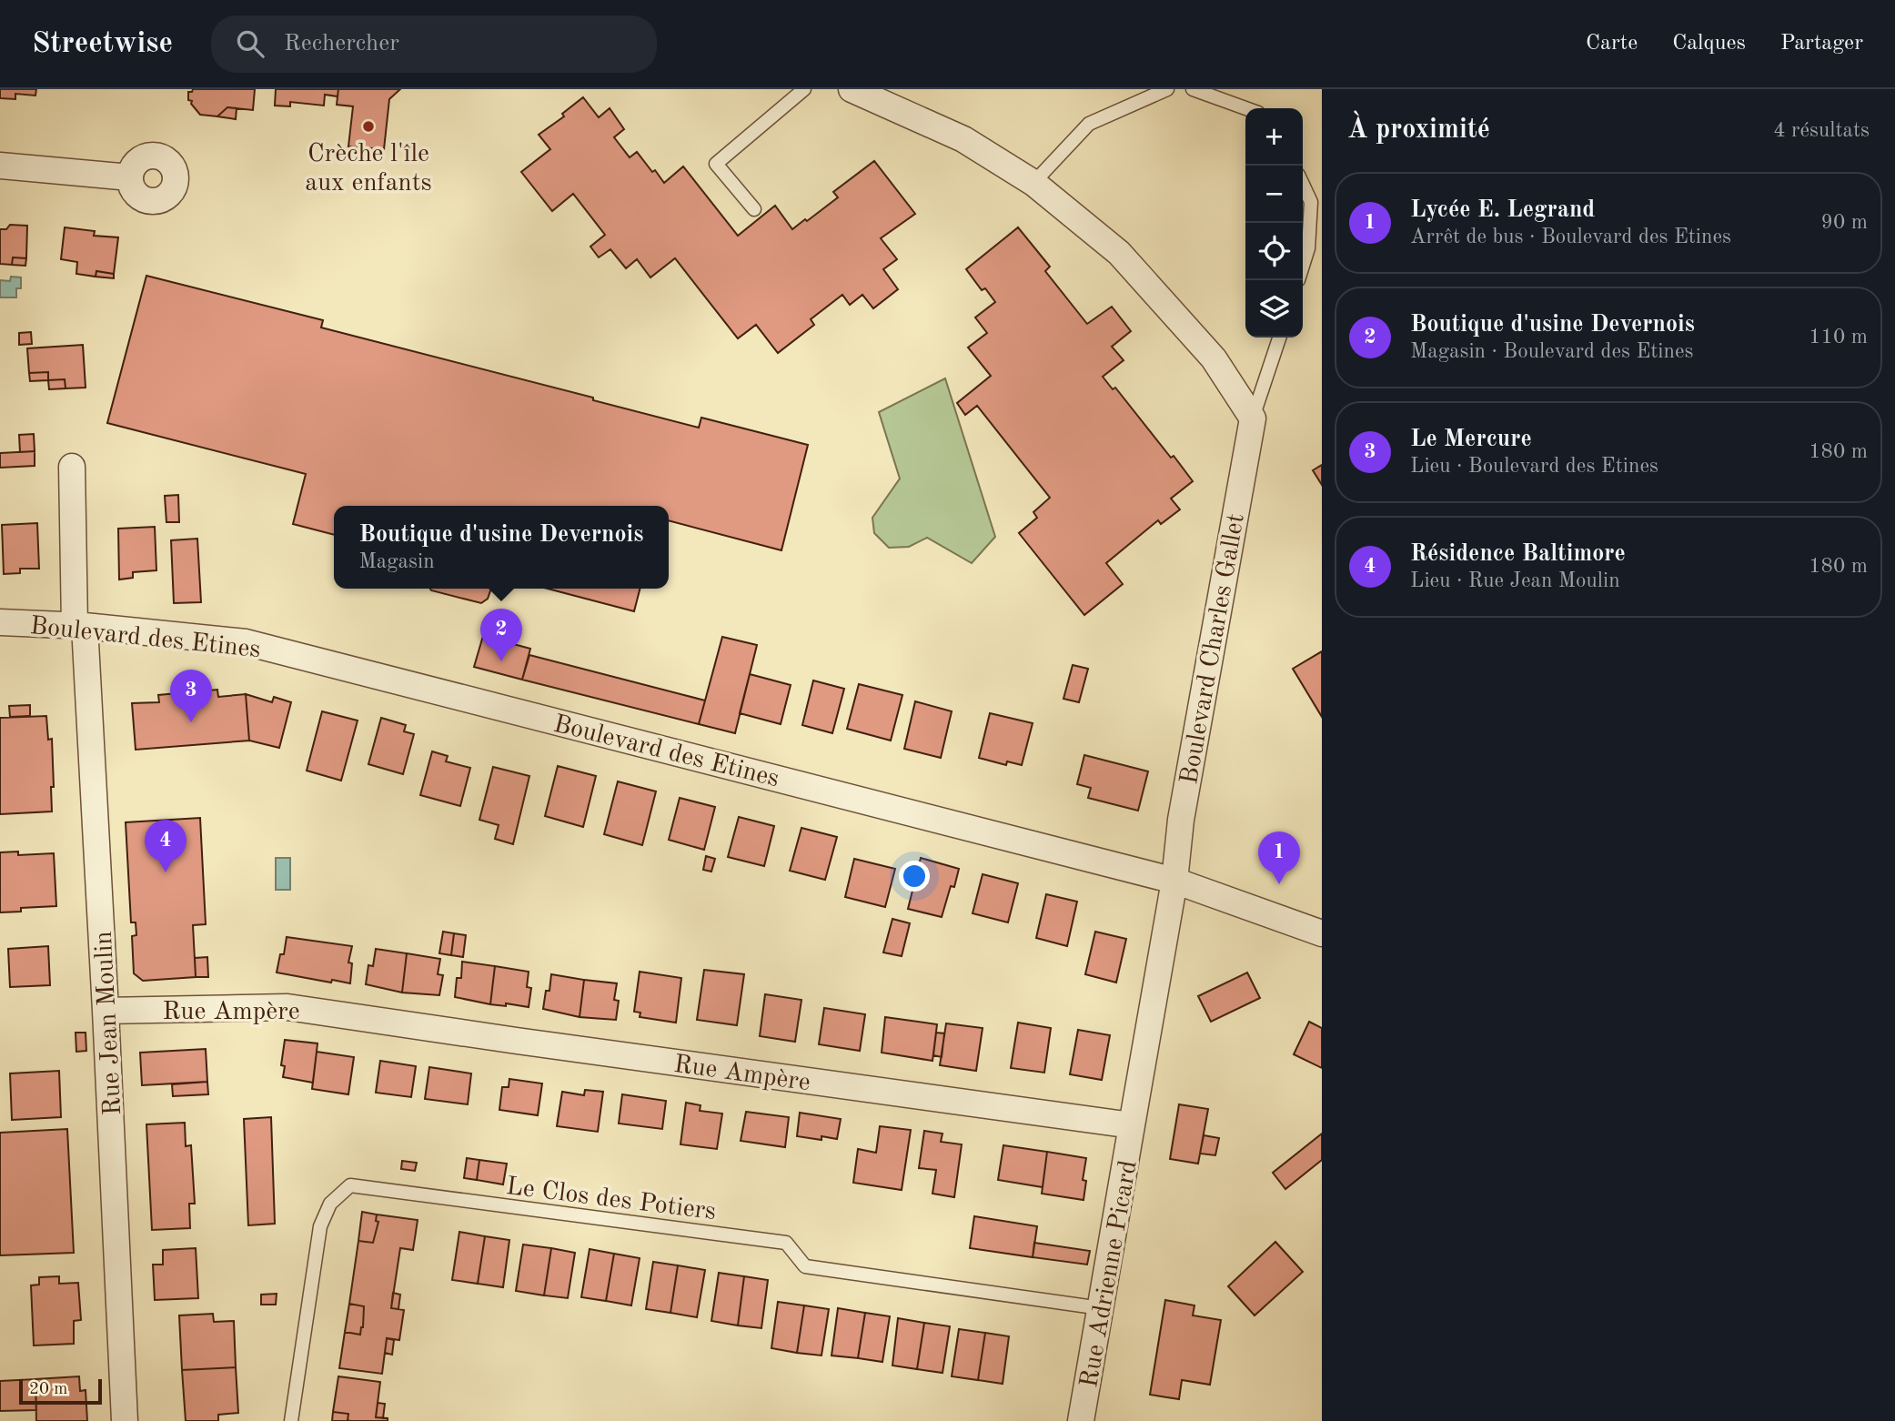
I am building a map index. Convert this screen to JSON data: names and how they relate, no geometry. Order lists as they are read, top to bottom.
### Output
{
  "streets": {
    "street": [
      "Boulevard des Etines",
      "Boulevard Charles Gallet",
      "Rue Ampère",
      "Rue Jean Moulin",
      "Rue Adrienne Picard"
    ],
    "lane": ["Le Clos des Potiers"]
  },
  "crossings": [
    ["Boulevard des Etines", "Boulevard Charles Gallet"],
    ["Boulevard des Etines", "Rue Jean Moulin"],
    ["Rue Ampère", "Rue Jean Moulin"],
    ["Rue Ampère", "Rue Adrienne Picard"],
    ["Le Clos des Potiers", "Rue Adrienne Picard"]
  ],
  "places": ["Crèche l'île aux enfants"],
  "scale_bar": "20 m",
  "page": {
    "header": "Streetwise",
    "search": "Rechercher",
    "nav": ["Carte", "Calques", "Partager"],
    "heading": ["À proximité", "4 résultats"],
    "map_buttons": ["+", "−"],
    "list": [
      {
        "mark": "1",
        "name": "Lycée E. Legrand",
        "note": "Arrêt de bus · Boulevard des Etines",
        "value": "90 m"
      },
      {
        "mark": "2",
        "name": "Boutique d'usine Devernois",
        "note": "Magasin · Boulevard des Etines",
        "value": "110 m"
      },
      {
        "mark": "3",
        "name": "Le Mercure",
        "note": "Lieu · Boulevard des Etines",
        "value": "180 m"
      },
      {
        "mark": "4",
        "name": "Résidence Baltimore",
        "note": "Lieu · Rue Jean Moulin",
        "value": "180 m"
      }
    ],
    "popup": ["Boutique d'usine Devernois", "Magasin"],
    "pins": [
      "2",
      "3",
      "4",
      "1"
    ],
    "scale": "20 m"
  }
}
